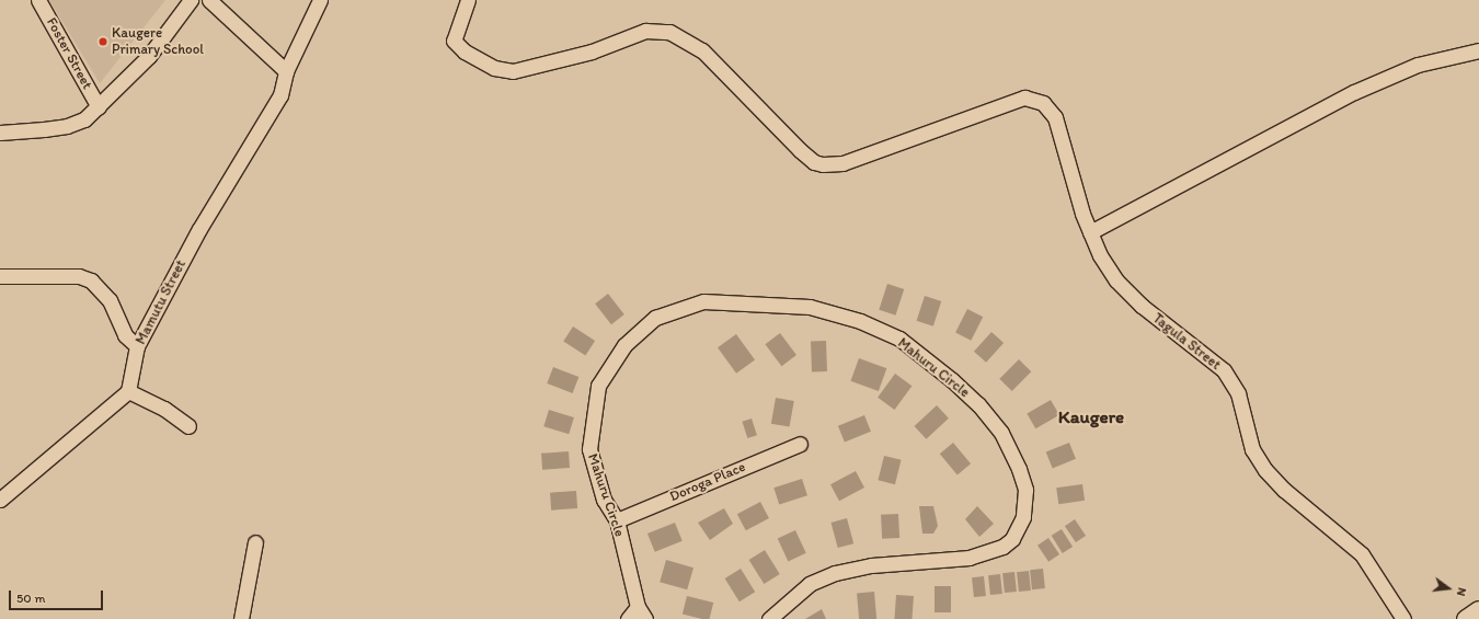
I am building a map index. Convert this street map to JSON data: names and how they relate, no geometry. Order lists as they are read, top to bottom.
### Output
{
  "streets": {
    "street": [
      "Foster Street",
      "Mamutu Street",
      "Tagula Street",
      "Mahuru Circle",
      "Doroga Place"
    ]
  },
  "crossings": [
    ["Mahuru Circle", "Doroga Place"]
  ],
  "districts": ["Kaugere"],
  "places": ["Kaugere Primary School"],
  "scale_bar": "50 m",
  "north": "right"
}
